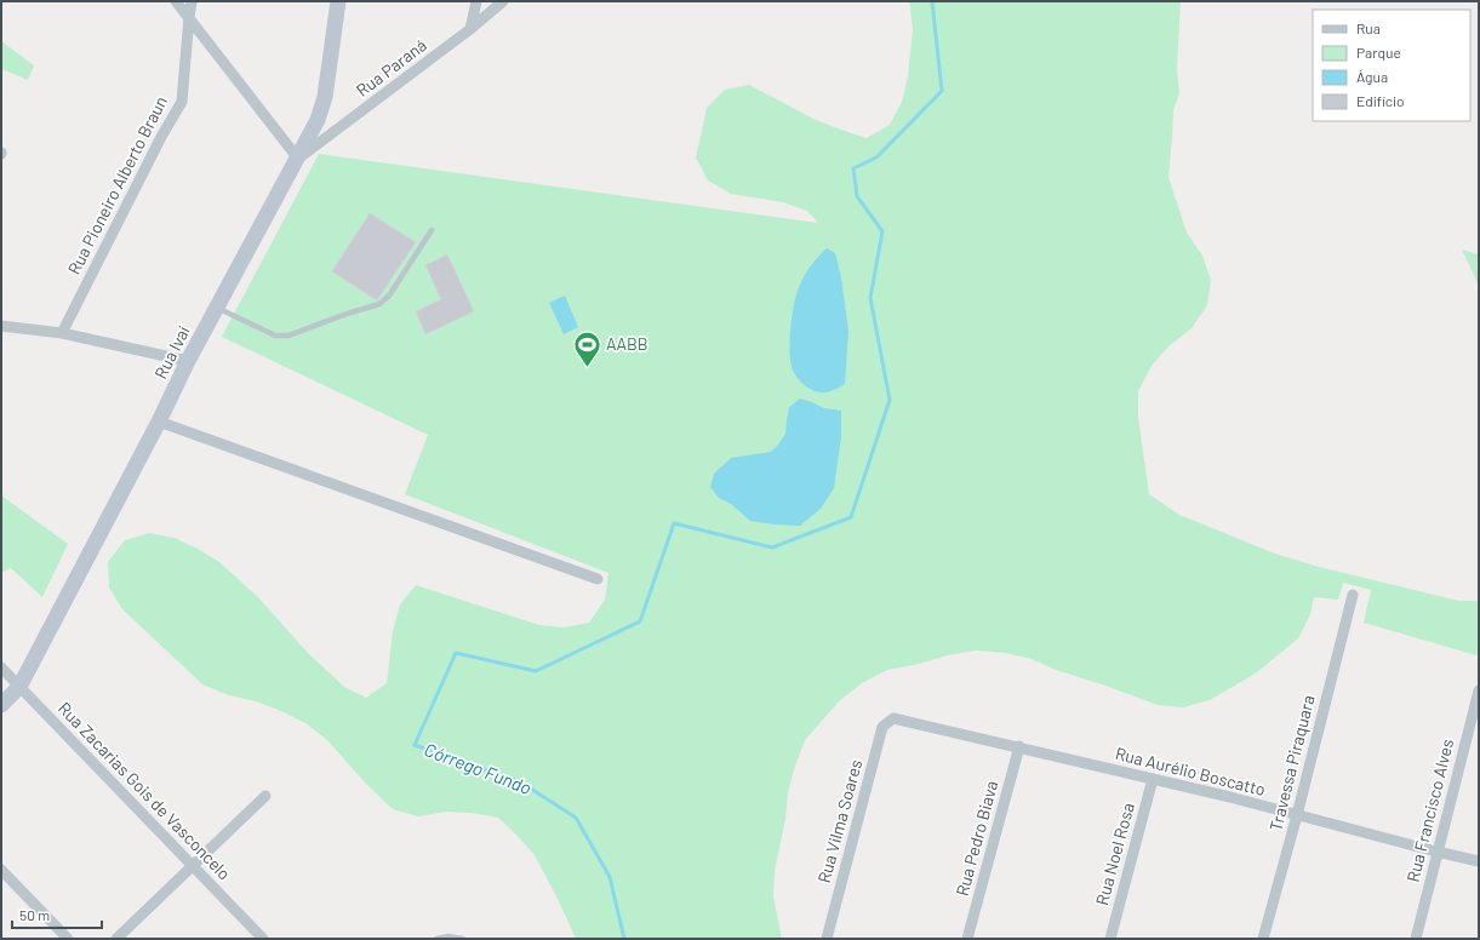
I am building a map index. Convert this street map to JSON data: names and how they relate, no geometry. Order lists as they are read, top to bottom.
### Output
{
  "streets": {
    "main road": ["Rua Ivaí"],
    "street": [
      "Rua Paraná",
      "Rua Pioneiro Alberto Braun",
      "Travessa Piraquara",
      "Rua Aurélio Boscatto",
      "Rua Zacarias Gois de Vasconcelo",
      "Rua Francisco Alves",
      "Rua Vilma Soares",
      "Rua Pedro Biava",
      "Rua Noel Rosa"
    ]
  },
  "crossings": [
    ["Rua Paraná", "Rua Ivaí"],
    ["Rua Ivaí", "Rua Zacarias Gois de Vasconcelo"],
    ["Travessa Piraquara", "Rua Aurélio Boscatto"],
    ["Rua Aurélio Boscatto", "Rua Francisco Alves"],
    ["Rua Aurélio Boscatto", "Rua Vilma Soares"],
    ["Rua Aurélio Boscatto", "Rua Pedro Biava"],
    ["Rua Aurélio Boscatto", "Rua Noel Rosa"]
  ],
  "water": ["Córrego Fundo"],
  "places": {
    "sports": ["AABB"]
  },
  "legend": [
    "Rua",
    "Parque",
    "Água",
    "Edifício"
  ],
  "scale_bar": "50 m"
}
